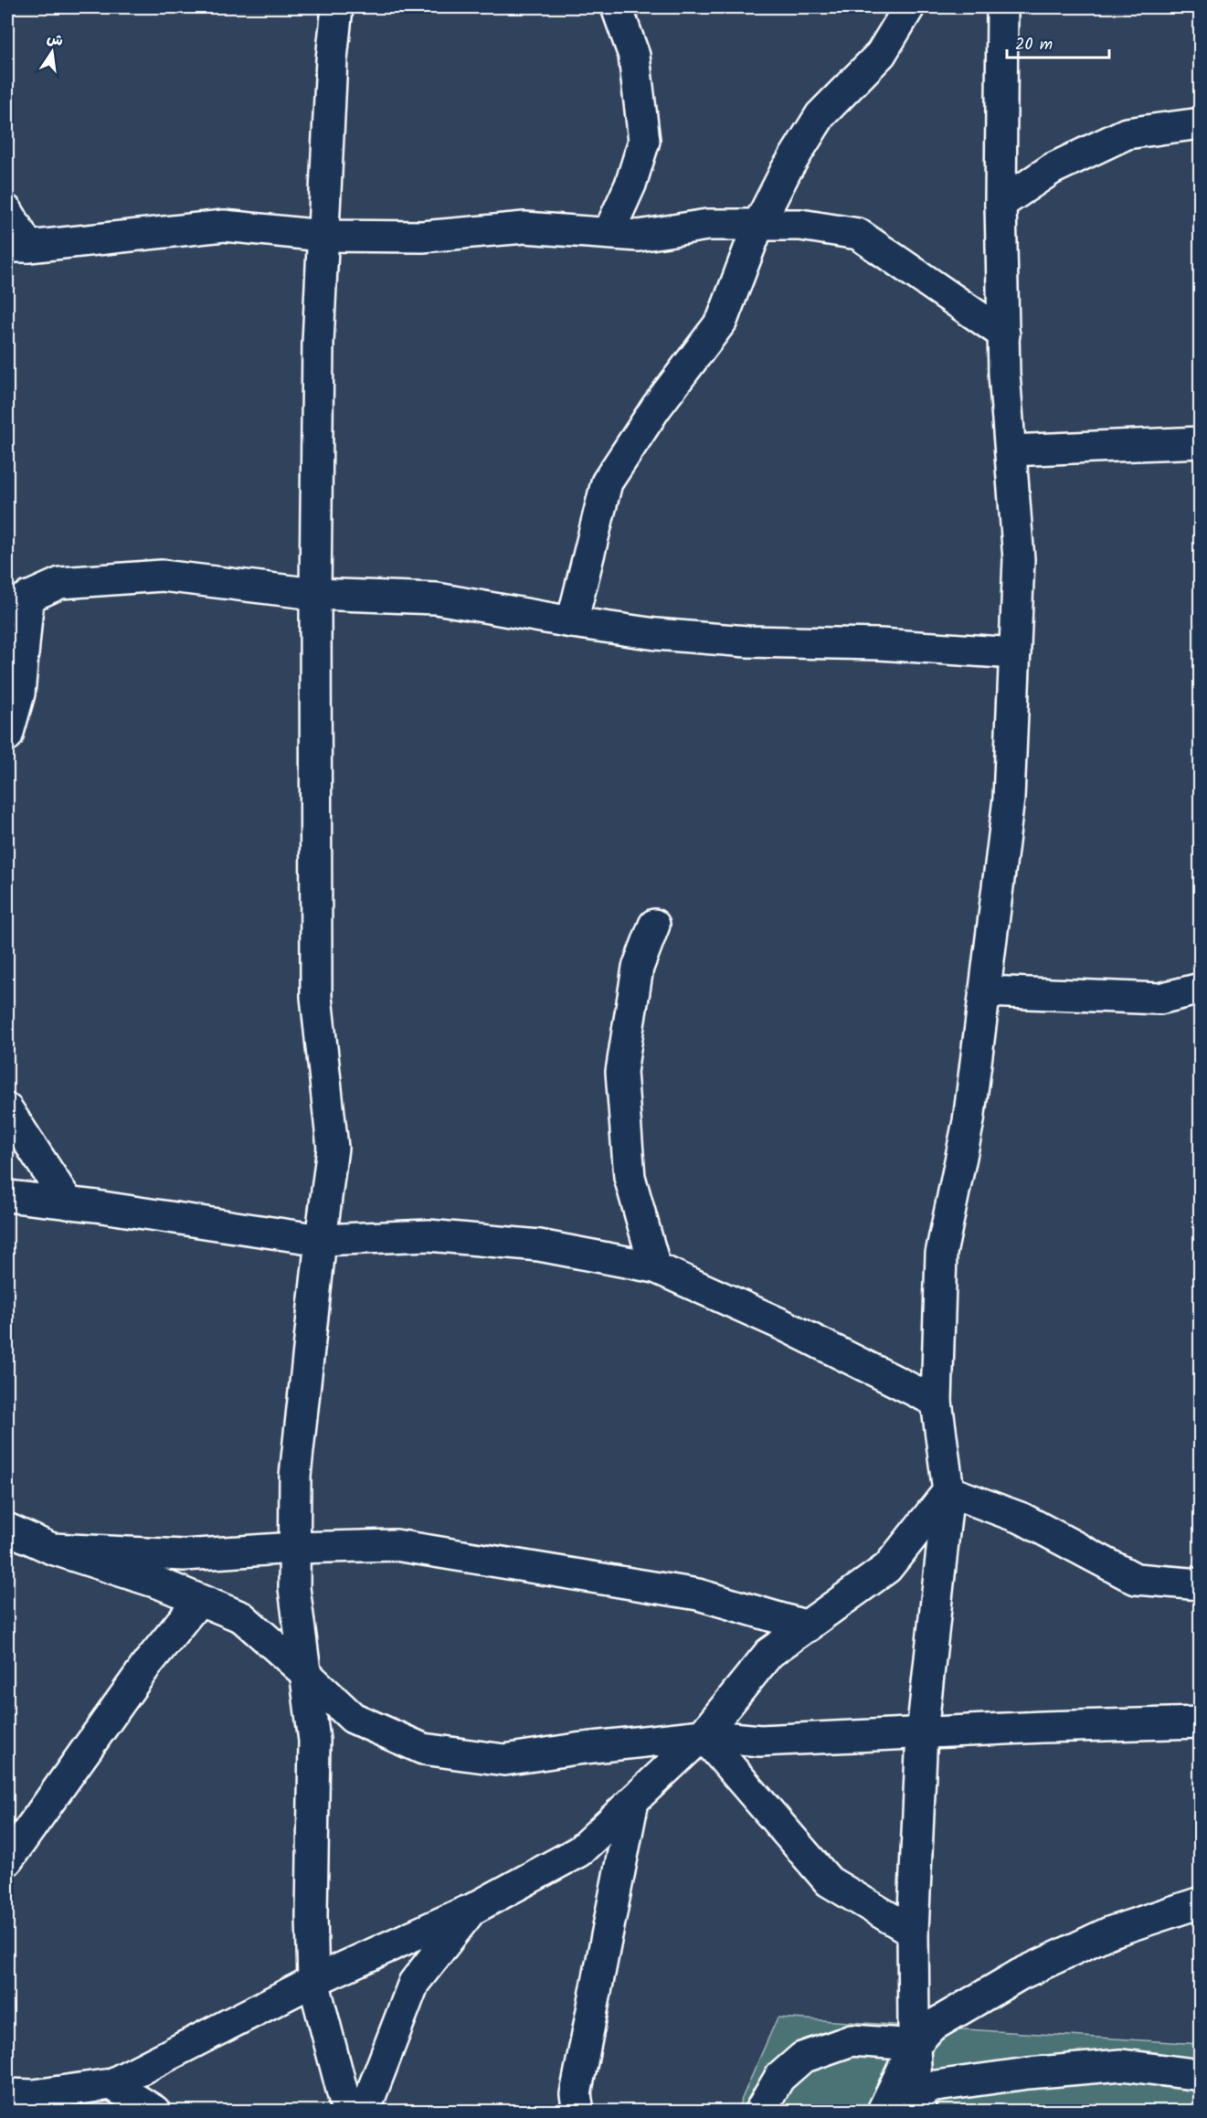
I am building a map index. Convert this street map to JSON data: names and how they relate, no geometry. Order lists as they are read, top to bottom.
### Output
{
  "scale_bar": "20 m",
  "north": "top"
}
